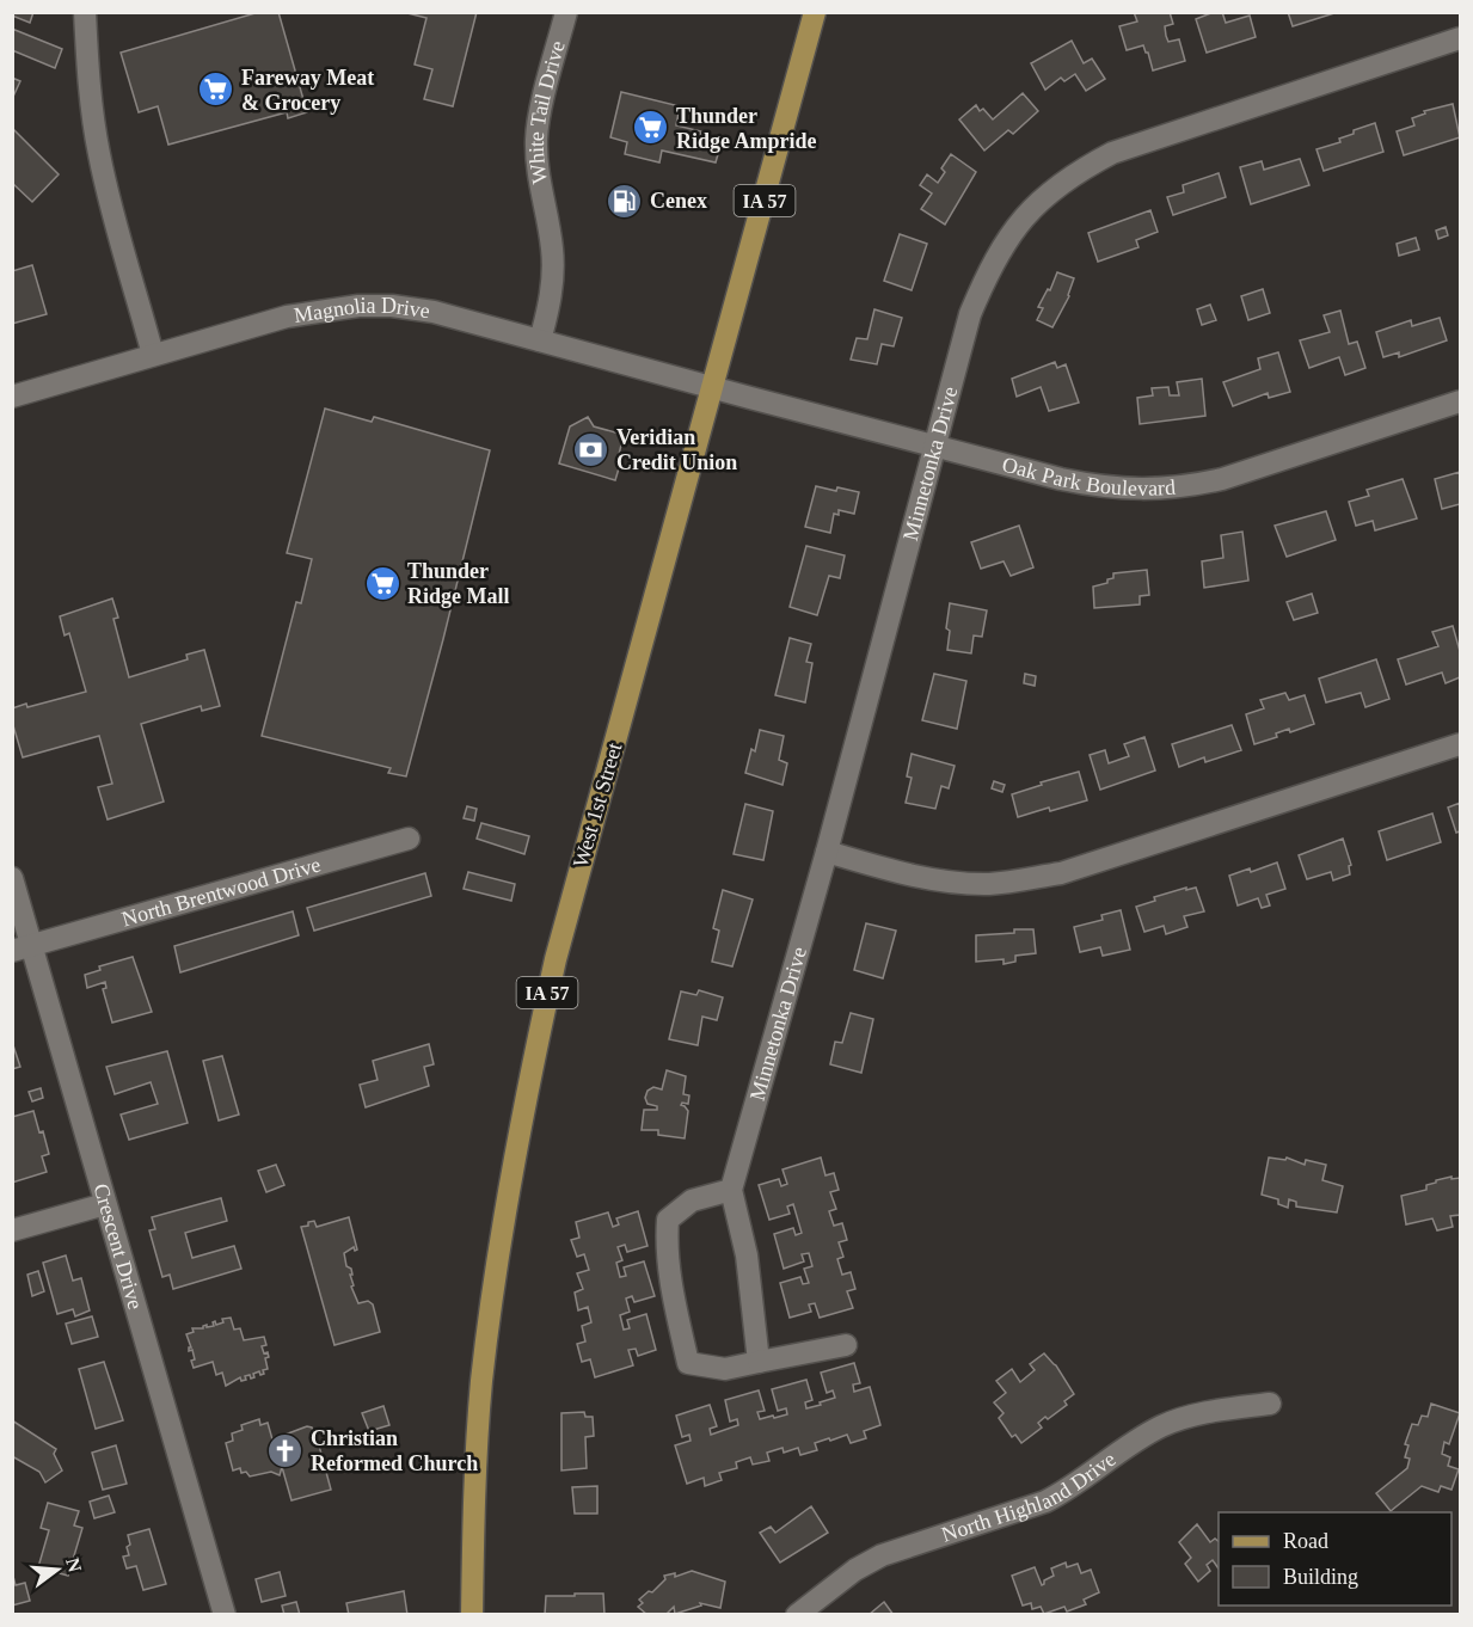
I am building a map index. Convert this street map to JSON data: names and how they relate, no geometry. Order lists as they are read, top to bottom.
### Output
{
  "streets": {
    "main road": ["IA 57", "West 1st Street"],
    "street": [
      "White Tail Drive",
      "Magnolia Drive",
      "Minnetonka Drive",
      "Oak Park Boulevard",
      "North Brentwood Drive",
      "Crescent Drive",
      "North Highland Drive"
    ]
  },
  "crossings": [
    ["White Tail Drive", "Magnolia Drive"],
    ["Magnolia Drive", "Oak Park Boulevard"],
    ["Magnolia Drive", "West 1st Street"],
    ["Minnetonka Drive", "Oak Park Boulevard"],
    ["Oak Park Boulevard", "West 1st Street"],
    ["North Brentwood Drive", "Crescent Drive"]
  ],
  "places": {
    "supermarket": ["Fareway Meat & Grocery", "Thunder Ridge Ampride", "Thunder Ridge Mall"],
    "fuel station": ["Cenex"],
    "bank": ["Veridian Credit Union"],
    "church": ["Christian Reformed Church"]
  },
  "legend": ["Road", "Building"],
  "north": "right"
}
